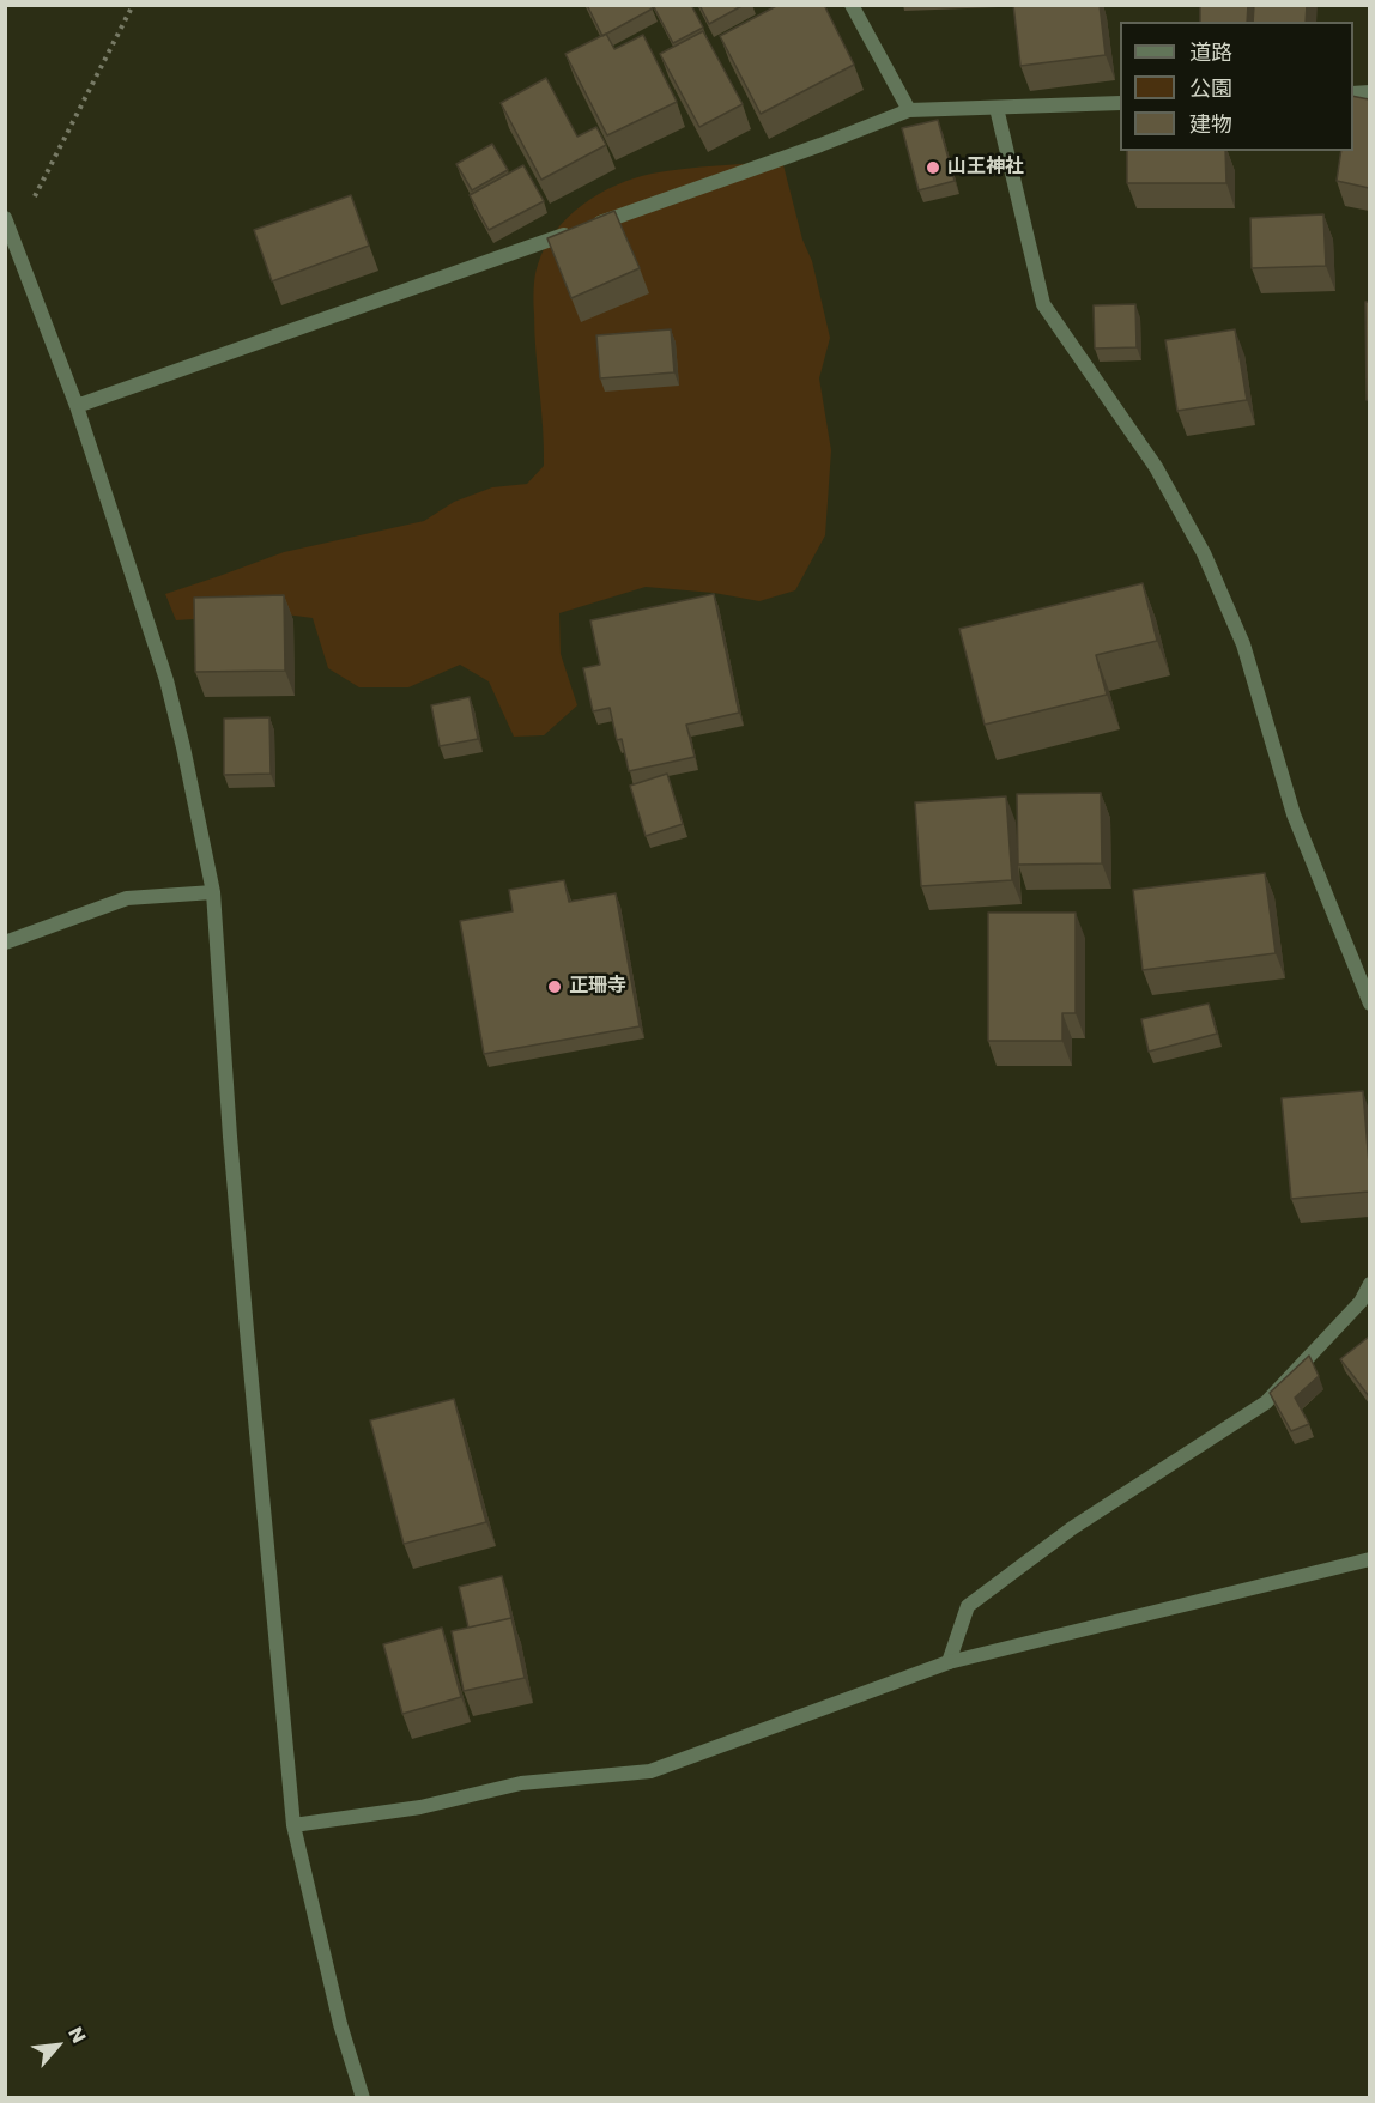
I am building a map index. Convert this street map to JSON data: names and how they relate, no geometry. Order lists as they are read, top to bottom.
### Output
{
  "places": ["山王神社", "正珊寺"],
  "legend": ["道路", "公園", "建物"],
  "north": "top right"
}
